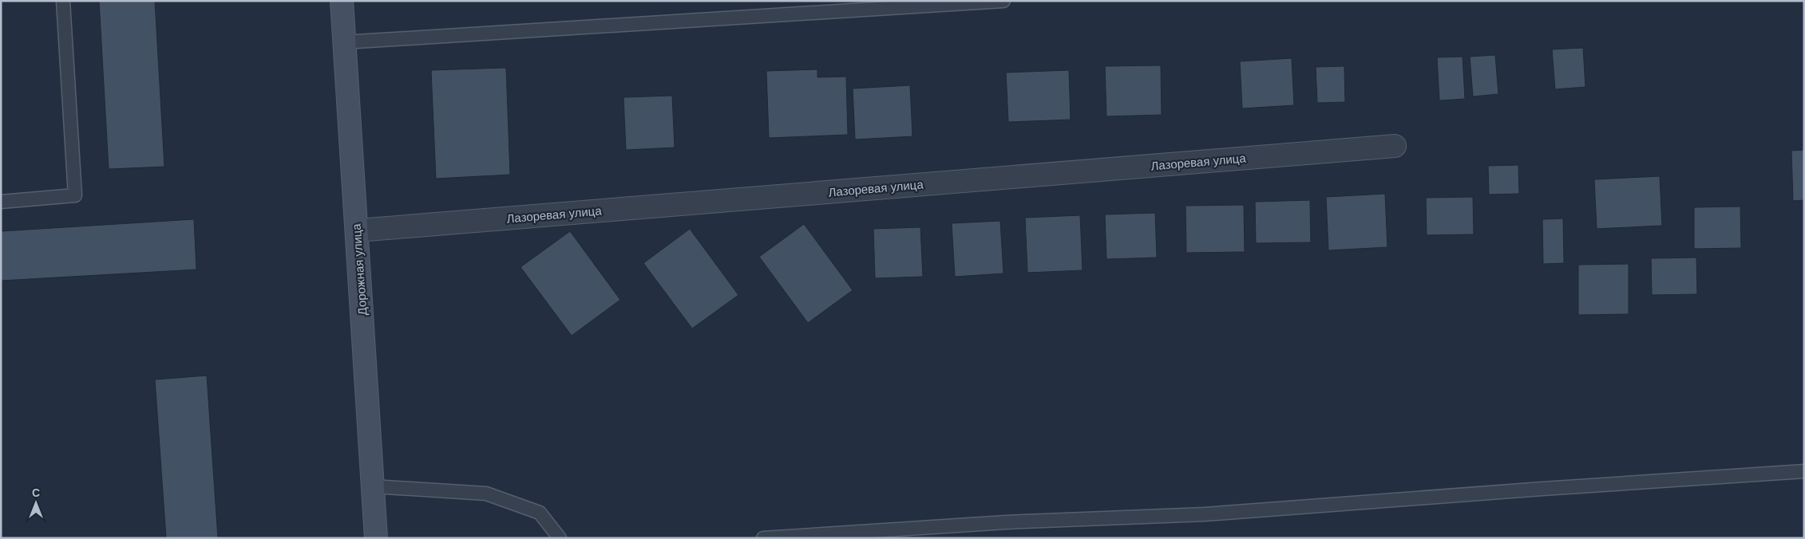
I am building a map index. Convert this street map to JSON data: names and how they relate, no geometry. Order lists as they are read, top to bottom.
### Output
{
  "streets": {
    "street": ["Лазоревая улица", "Дорожная улица"]
  },
  "crossings": [
    ["Лазоревая улица", "Дорожная улица"]
  ],
  "north": "top"
}
